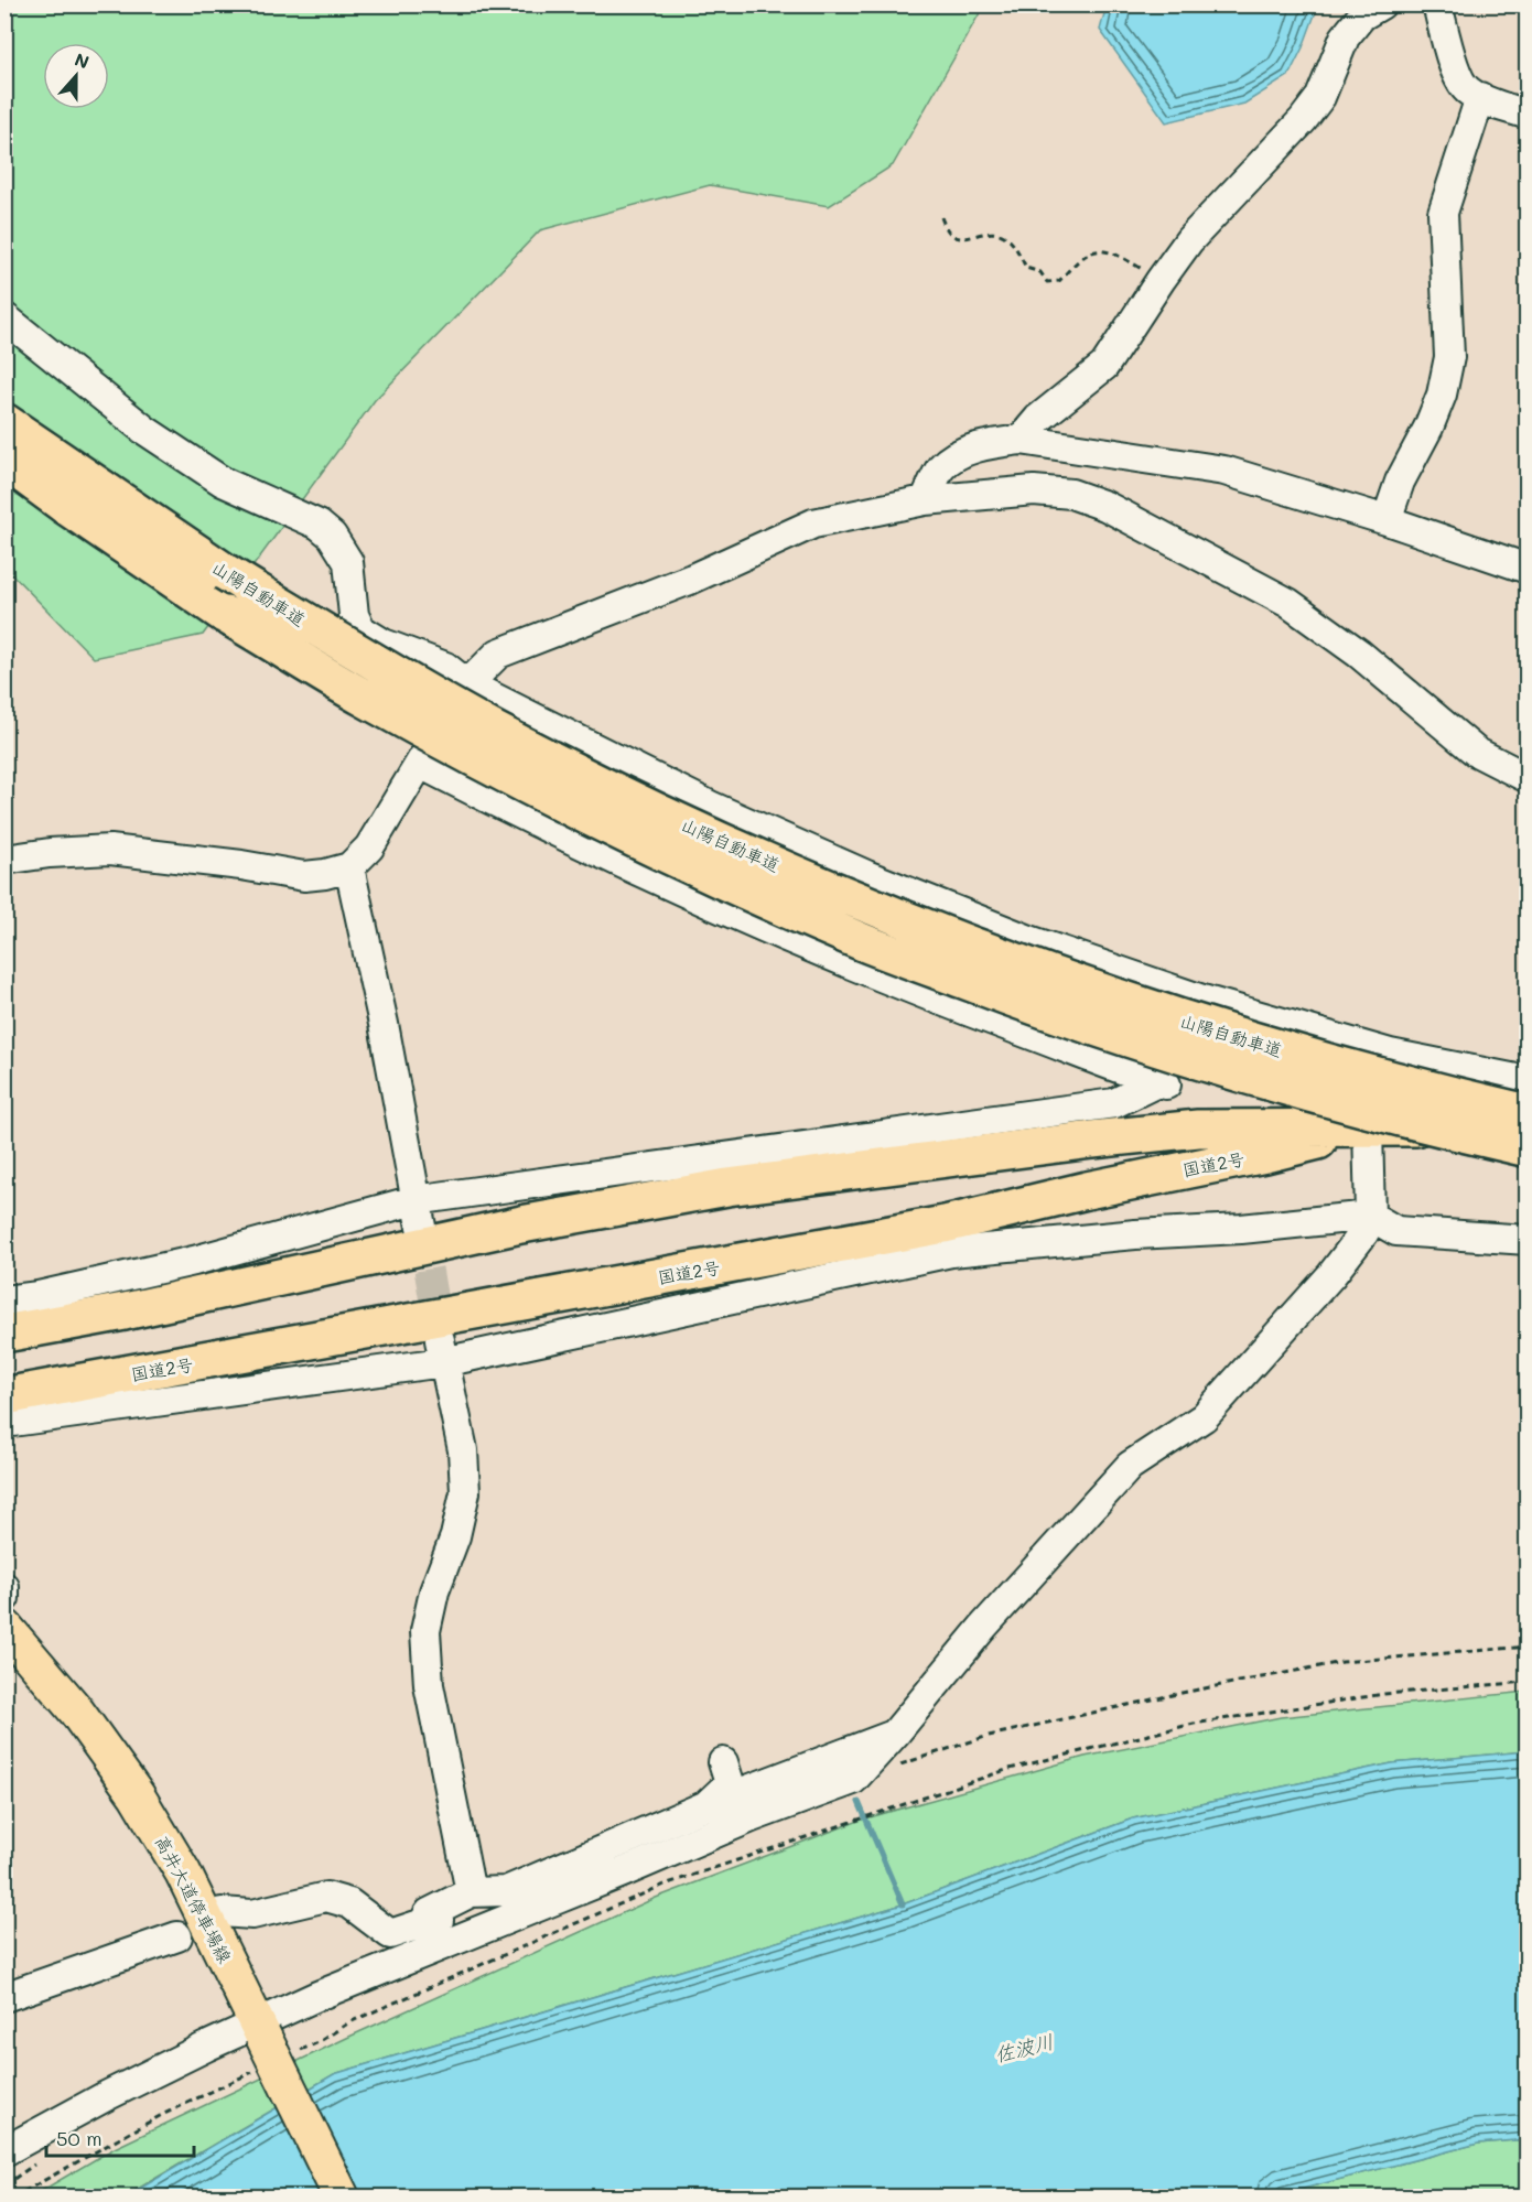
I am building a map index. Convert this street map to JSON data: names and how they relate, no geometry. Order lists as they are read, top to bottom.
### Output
{
  "streets": {
    "highway": ["山陽自動車道", "国道2号"],
    "main road": ["高井大道停車場線"]
  },
  "water": ["佐波川"],
  "scale_bar": "50 m",
  "north": "top"
}
